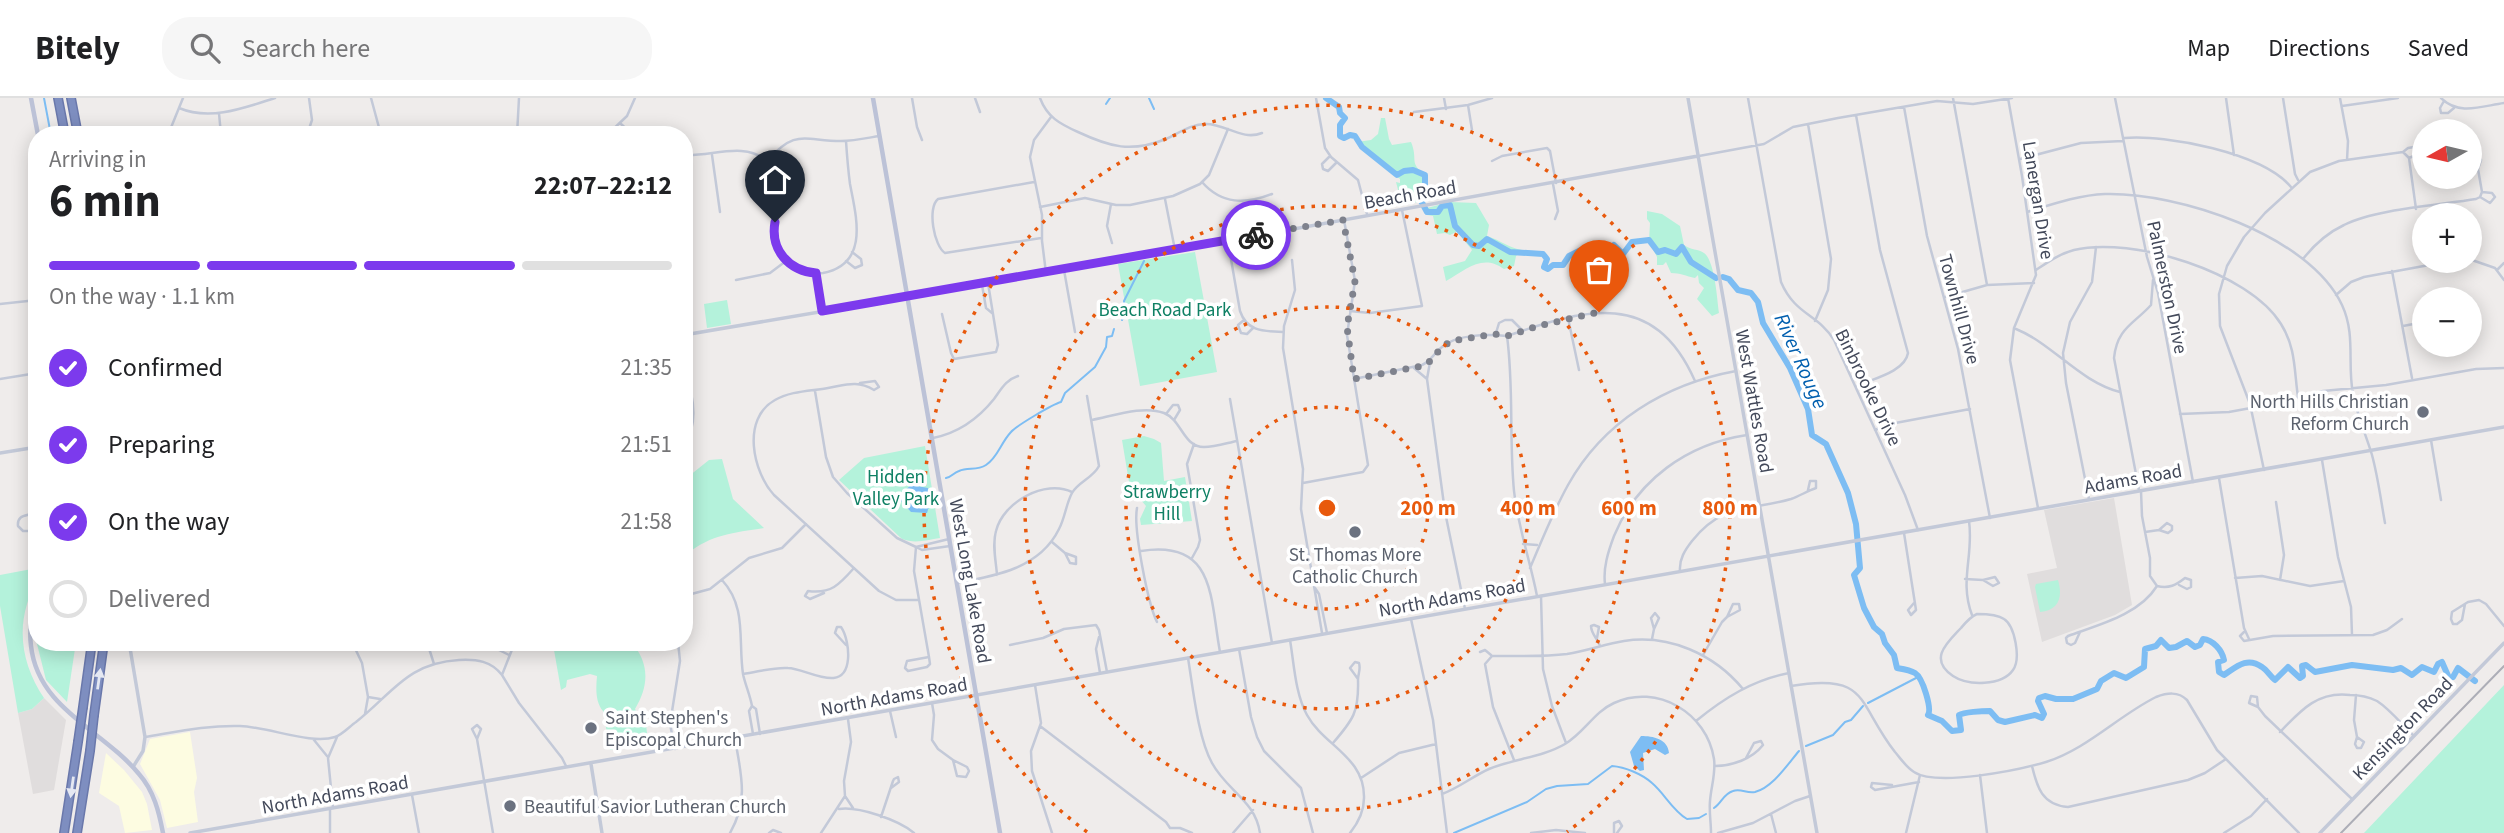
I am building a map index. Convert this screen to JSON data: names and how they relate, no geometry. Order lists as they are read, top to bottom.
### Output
{
  "streets": {
    "main road": ["West Long Lake Road"],
    "street": [
      "Beach Road",
      "Lanergan Drive",
      "Palmerston Drive",
      "Townhill Drive",
      "Binbrooke Drive",
      "West Wattles Road",
      "Adams Road",
      "North Adams Road",
      "Kensington Road"
    ]
  },
  "crossings": [
    ["Beach Road", "Lanergan Drive"],
    ["Beach Road", "Townhill Drive"],
    ["Beach Road", "Binbrooke Drive"],
    ["Beach Road", "West Wattles Road"],
    ["Beach Road", "West Long Lake Road"],
    ["Lanergan Drive", "Adams Road"],
    ["Palmerston Drive", "Adams Road"],
    ["Townhill Drive", "Adams Road"],
    ["Binbrooke Drive", "Adams Road"],
    ["West Wattles Road", "Adams Road"],
    ["West Wattles Road", "North Adams Road"],
    ["Adams Road", "North Adams Road"],
    ["West Long Lake Road", "North Adams Road"]
  ],
  "water": ["River Rouge"],
  "parks": ["Beach Road Park", "Hidden Valley Park", "Strawberry Hill"],
  "places": [
    "North Hills Christian Reform Church",
    "St. Thomas More Catholic Church",
    "Saint Stephen's Episcopal Church",
    "Beautiful Savior Lutheran Church"
  ],
  "north": "left",
  "page": {
    "header": "Bitely",
    "search": "Search here",
    "nav": ["Map", "Directions", "Saved"],
    "map_buttons": ["+", "−"],
    "heading": ["6 min", "Arriving in", "22:07–22:12"],
    "bar": "On the way · 1.1 km",
    "list": [
      ["Confirmed", "21:35"],
      ["Preparing", "21:51"],
      ["On the way", "21:58"],
      "Delivered"
    ]
  },
  "rings": [
    "200 m",
    "400 m",
    "600 m",
    "800 m"
  ]
}
